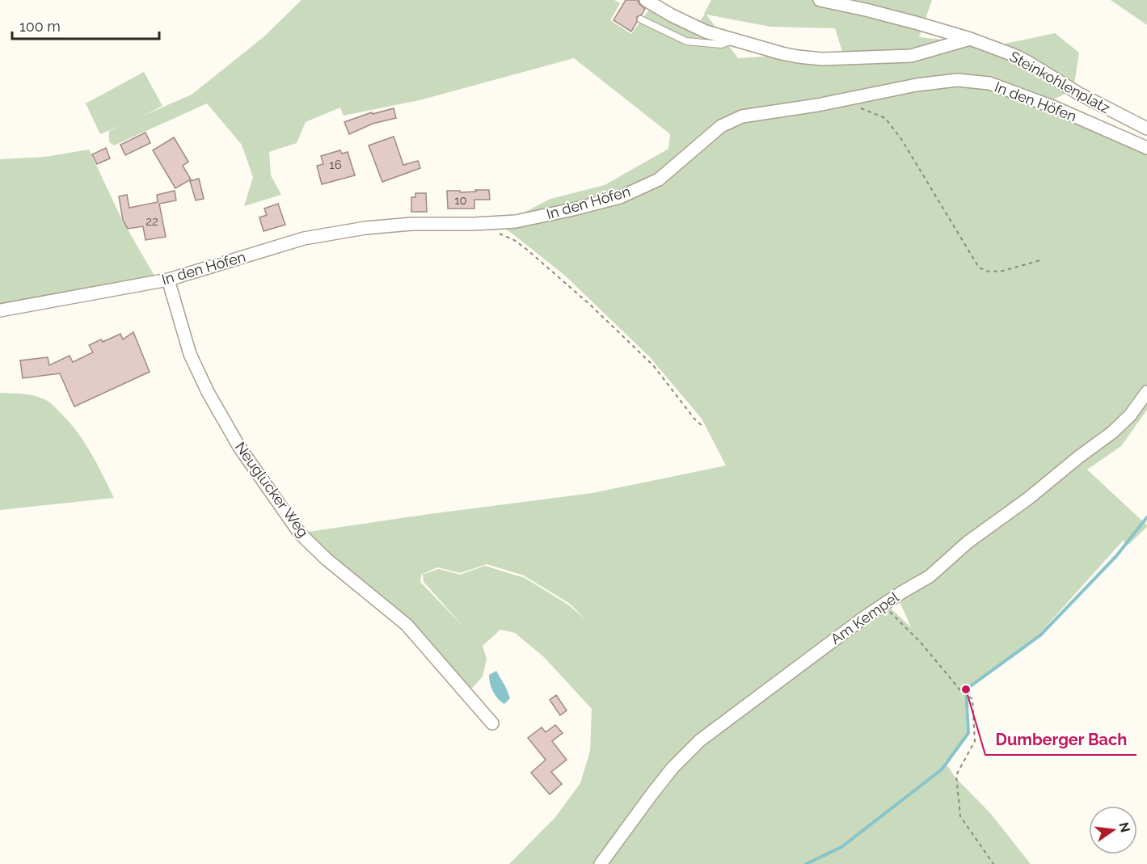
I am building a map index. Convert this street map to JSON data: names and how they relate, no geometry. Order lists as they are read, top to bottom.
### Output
{
  "streets": {
    "street": [
      "Steinkohlenplatz",
      "In den Höfen",
      "Neuglücker Weg",
      "Am Kempel"
    ]
  },
  "crossings": [
    ["In den Höfen", "Neuglücker Weg"]
  ],
  "places": ["Dumberger Bach"],
  "house_numbers": ["16", "10", "22"],
  "scale_bar": "100 m",
  "north": "right"
}
